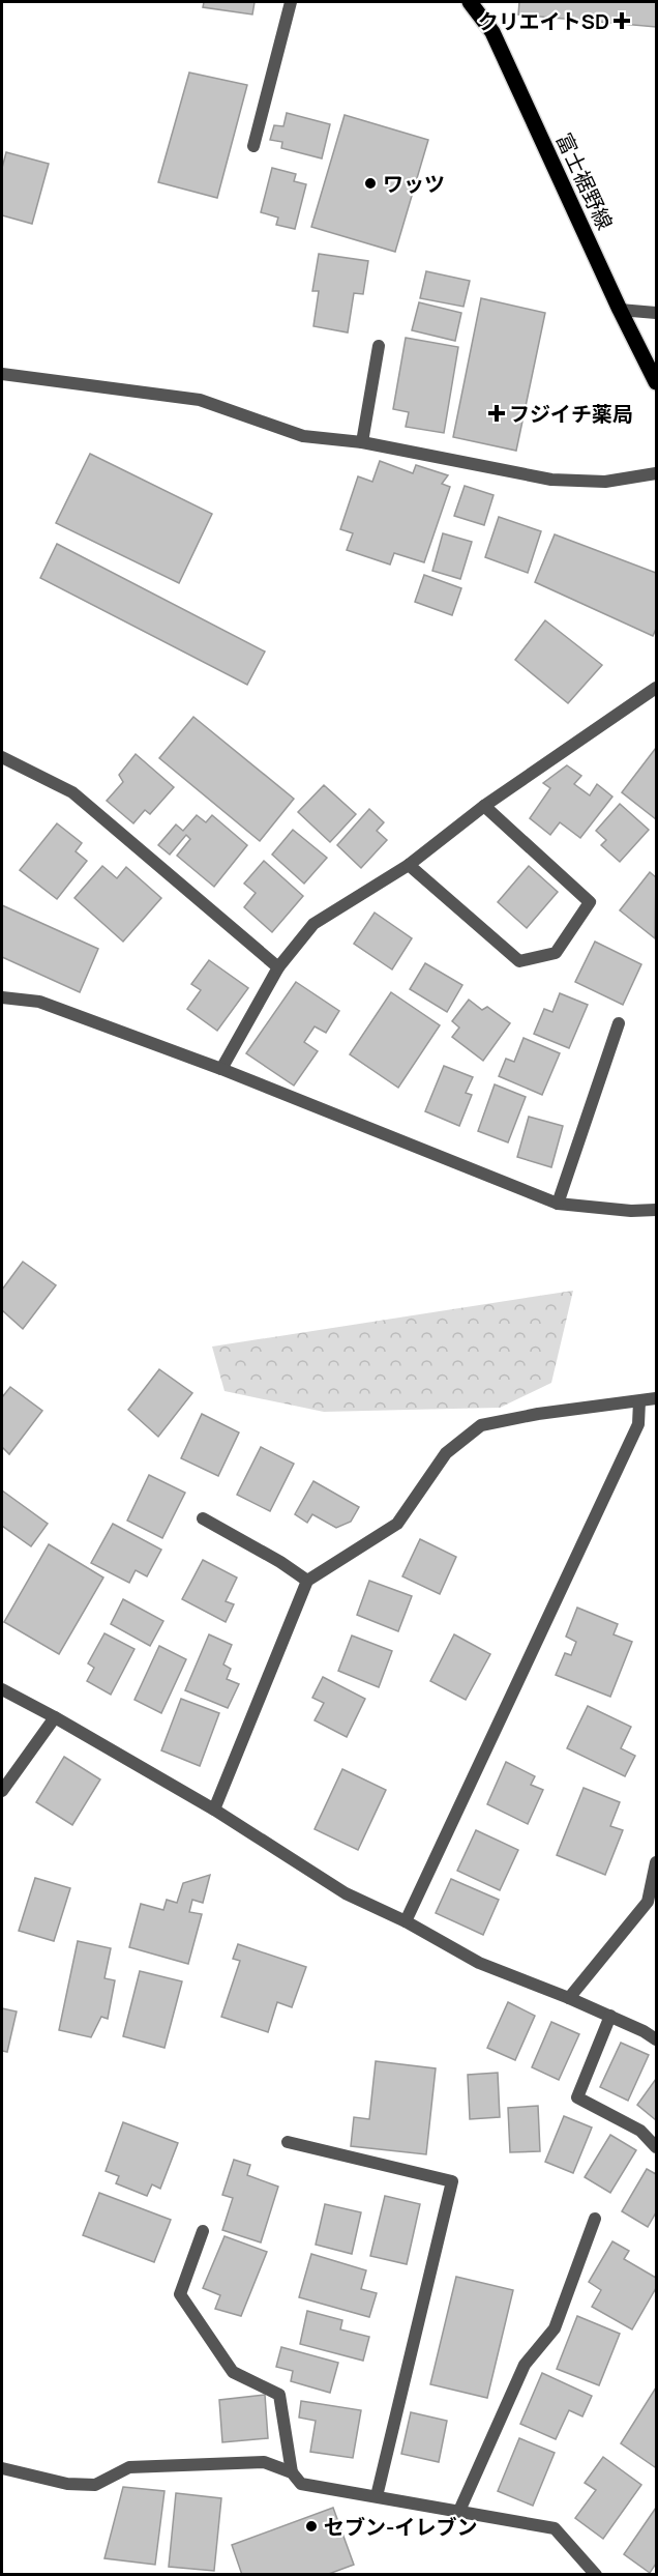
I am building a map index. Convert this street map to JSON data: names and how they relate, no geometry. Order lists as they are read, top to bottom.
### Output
{
  "streets": {
    "main road": ["富士裾野線"]
  },
  "places": {
    "health": ["クリエイトSD", "フジイチ薬局"],
    "other": ["ワッツ", "セブン-イレブン"]
  }
}
